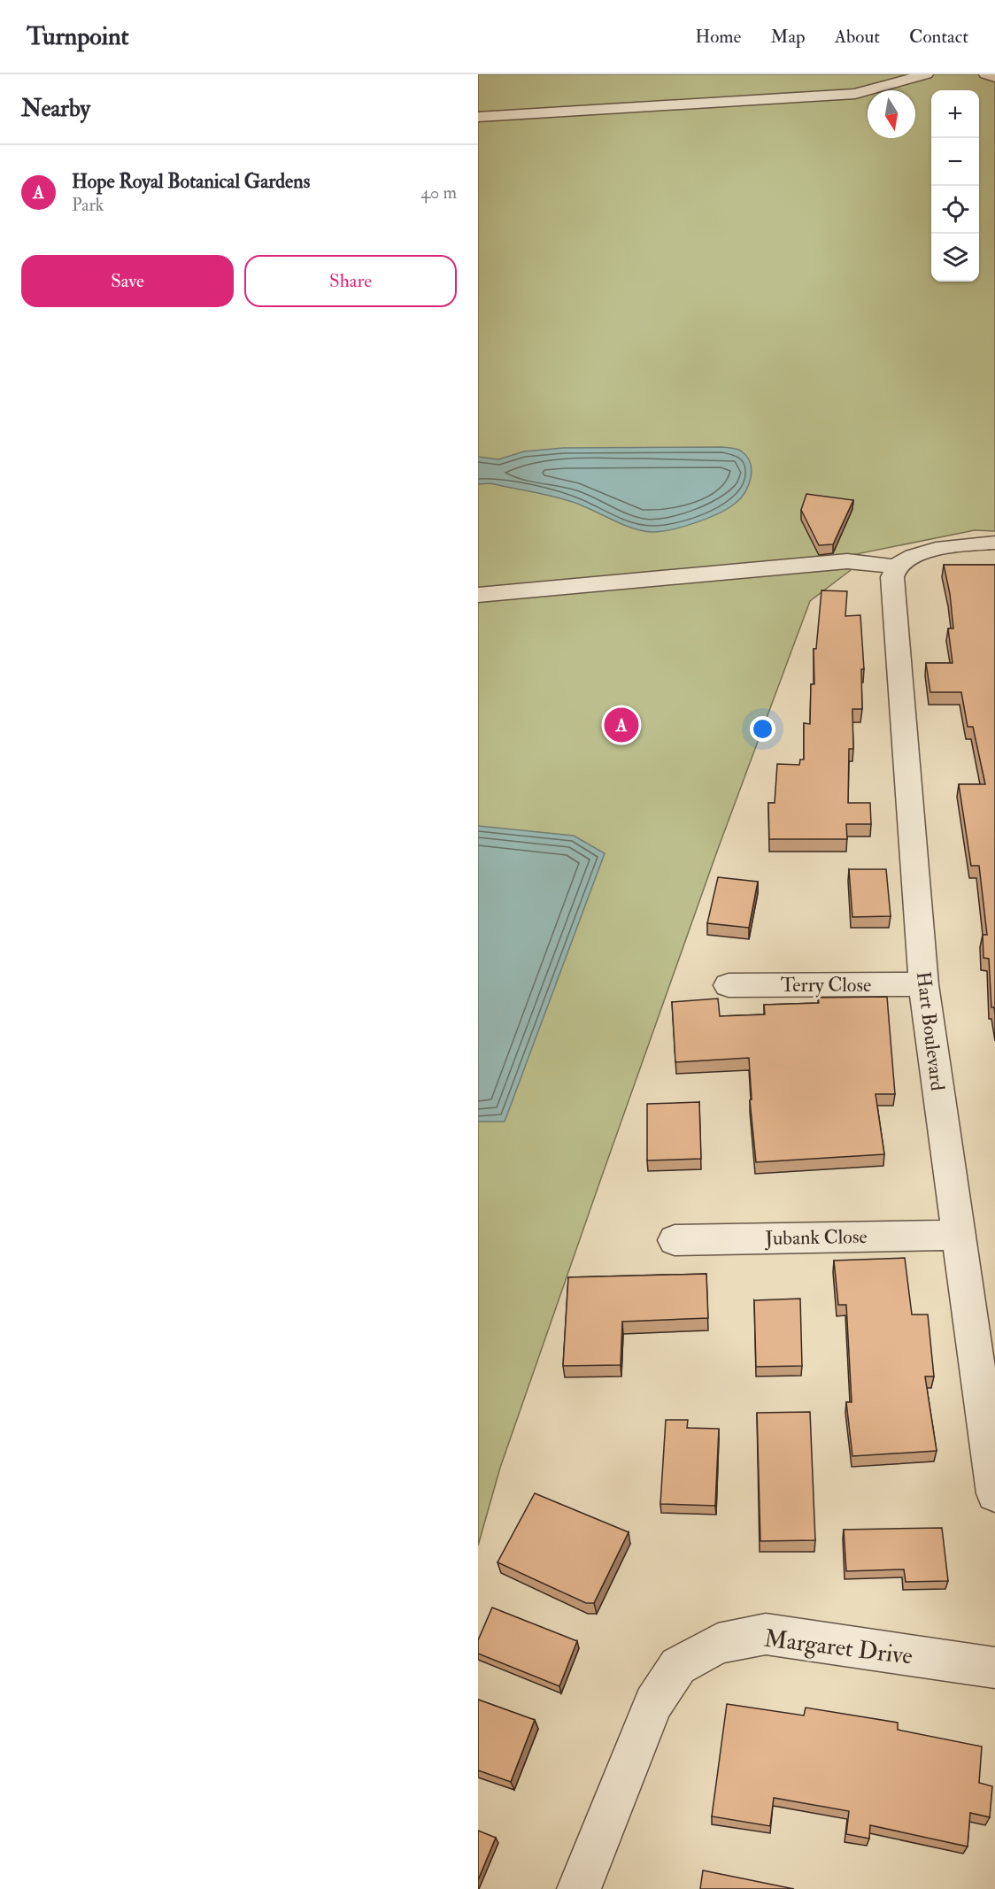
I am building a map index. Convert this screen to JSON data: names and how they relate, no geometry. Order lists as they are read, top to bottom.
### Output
{
  "streets": {
    "street": [
      "Terry Close",
      "Hart Boulevard",
      "Jubank Close",
      "Margaret Drive"
    ]
  },
  "crossings": [
    ["Terry Close", "Hart Boulevard"],
    ["Hart Boulevard", "Jubank Close"]
  ],
  "north": "bottom",
  "page": {
    "header": "Turnpoint",
    "nav": [
      "Home",
      "Map",
      "About",
      "Contact"
    ],
    "heading": "Nearby",
    "map_buttons": ["+", "−"],
    "list": [
      {
        "mark": "A",
        "name": "Hope Royal Botanical Gardens",
        "note": "Park",
        "value": "40 m"
      }
    ],
    "buttons": ["Save", "Share"],
    "pins": "A"
  }
}
